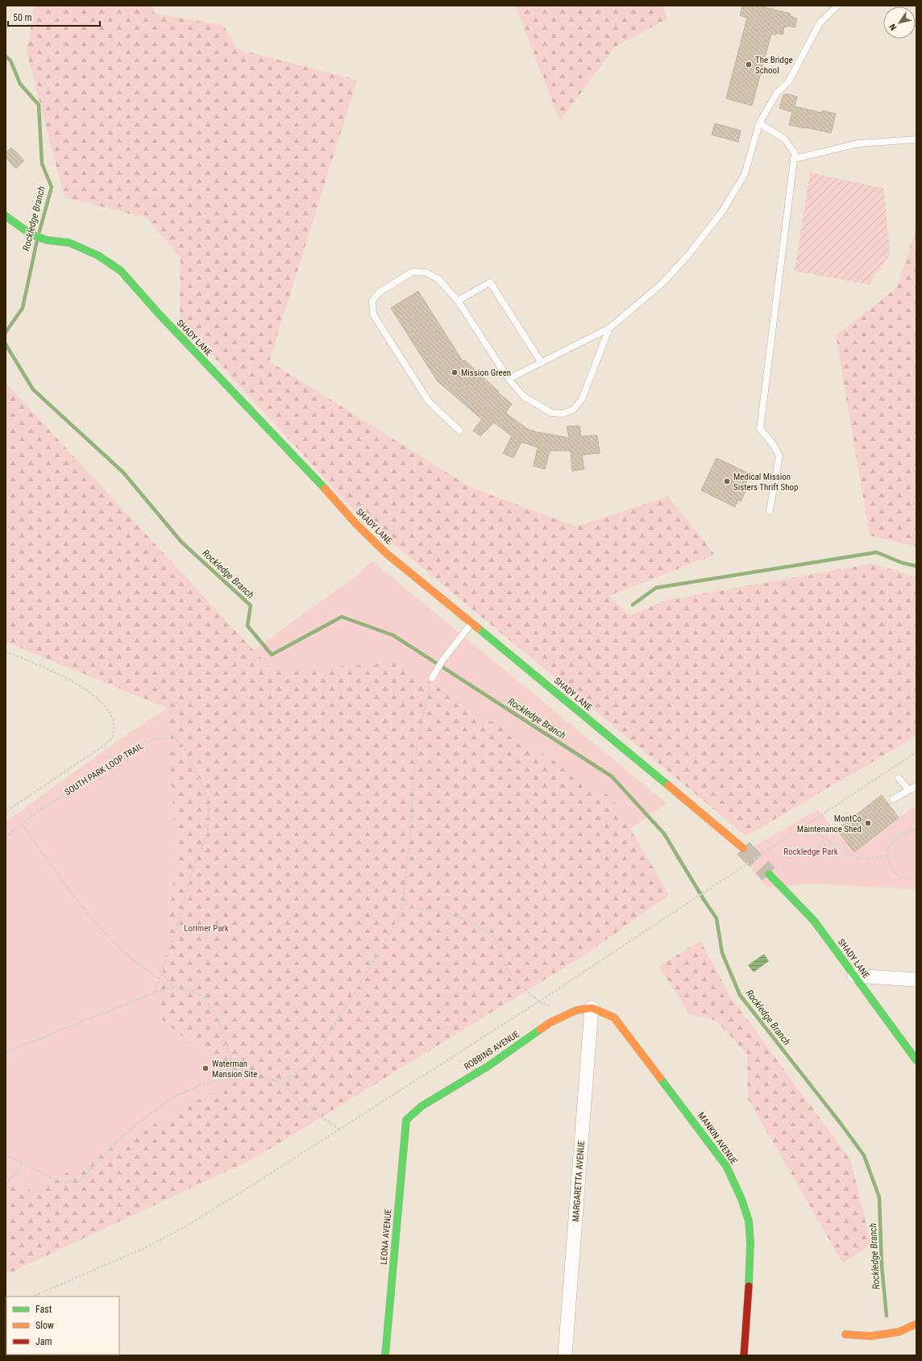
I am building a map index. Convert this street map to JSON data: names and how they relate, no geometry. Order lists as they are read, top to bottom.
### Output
{
  "streets": {
    "street": [
      "SHADY LANE",
      "ROBBINS AVENUE",
      "MANKIN AVENUE",
      "MARGARETTA AVENUE",
      "LEONA AVENUE"
    ],
    "path": ["SOUTH PARK LOOP TRAIL"]
  },
  "crossings": [
    ["ROBBINS AVENUE", "MANKIN AVENUE"],
    ["ROBBINS AVENUE", "MARGARETTA AVENUE"],
    ["ROBBINS AVENUE", "LEONA AVENUE"],
    ["MANKIN AVENUE", "MARGARETTA AVENUE"]
  ],
  "water": ["Rockledge Branch"],
  "parks": ["Rockledge Park", "Lorimer Park"],
  "places": [
    "The Bridge School",
    "Mission Green",
    "Medical Mission Sisters Thrift Shop",
    "MontCo Maintenance Shed",
    "Waterman Mansion Site"
  ],
  "legend": ["Fast", "Slow", "Jam"],
  "scale_bar": "50 m",
  "north": "bottom left"
}
